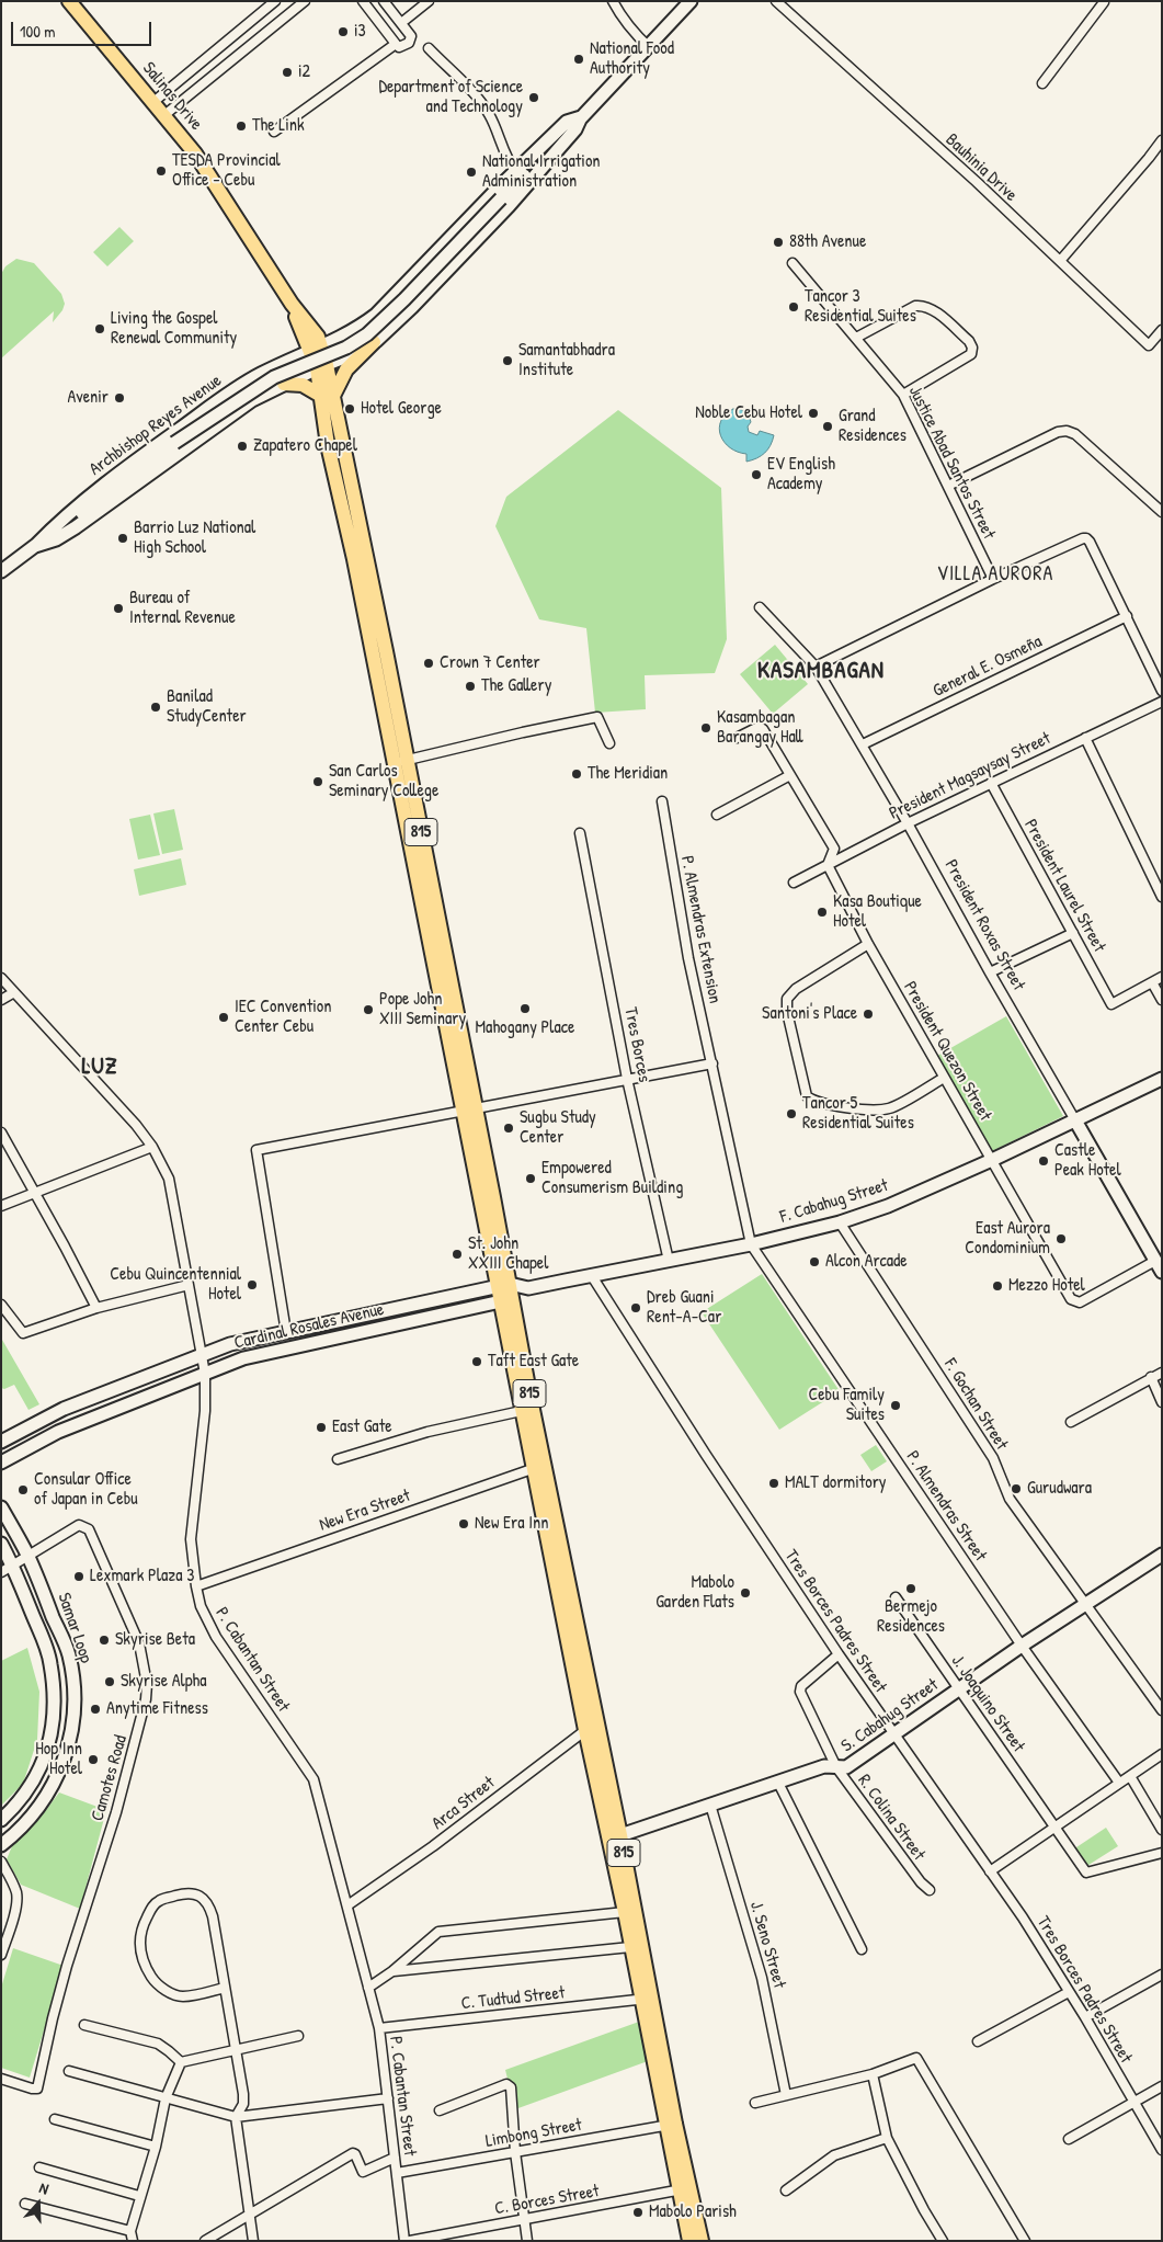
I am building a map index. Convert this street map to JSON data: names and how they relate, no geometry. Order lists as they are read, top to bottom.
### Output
{
  "streets": {
    "main road": [
      "Salinas Drive",
      "Archbishop Reyes Avenue",
      "815",
      "President Roxas Street",
      "F. Cabahug Street",
      "Cardinal Rosales Avenue",
      "Samar Loop",
      "S. Cabahug Street"
    ],
    "street": [
      "Bauhinia Drive",
      "Justice Abad Santos Street",
      "General E. Osmeña",
      "President Magsaysay Street",
      "President Laurel Street",
      "P. Almendras Extension",
      "Tres Borces",
      "President Quezon Street",
      "F. Gochan Street",
      "P. Almendras Street",
      "New Era Street",
      "Tres Borces Padres Street",
      "P. Cabantan Street",
      "J. Joaquino Street",
      "Camotes Road",
      "Arca Street",
      "R. Colina Street",
      "J. Seno Street",
      "C. Tudtud Street",
      "Limbong Street",
      "C. Borces Street"
    ]
  },
  "crossings": [
    ["Salinas Drive", "Archbishop Reyes Avenue"],
    ["Salinas Drive", "815"],
    ["Archbishop Reyes Avenue", "815"],
    ["General E. Osmeña", "President Roxas Street"],
    ["President Magsaysay Street", "President Laurel Street"],
    ["President Magsaysay Street", "President Roxas Street"],
    ["President Magsaysay Street", "President Quezon Street"],
    ["815", "F. Cabahug Street"],
    ["815", "Cardinal Rosales Avenue"],
    ["815", "New Era Street"],
    ["815", "S. Cabahug Street"],
    ["815", "Arca Street"],
    ["815", "C. Tudtud Street"],
    ["815", "Limbong Street"],
    ["815", "C. Borces Street"],
    ["President Roxas Street", "President Quezon Street"],
    ["President Roxas Street", "F. Cabahug Street"],
    ["P. Almendras Extension", "F. Cabahug Street"],
    ["P. Almendras Extension", "P. Almendras Street"],
    ["Tres Borces", "F. Cabahug Street"],
    ["President Quezon Street", "F. Cabahug Street"],
    ["F. Cabahug Street", "Cardinal Rosales Avenue"],
    ["F. Cabahug Street", "F. Gochan Street"],
    ["F. Cabahug Street", "P. Almendras Street"],
    ["F. Cabahug Street", "Tres Borces Padres Street"],
    ["Cardinal Rosales Avenue", "P. Cabantan Street"],
    ["F. Gochan Street", "S. Cabahug Street"],
    ["P. Almendras Street", "S. Cabahug Street"],
    ["New Era Street", "P. Cabantan Street"],
    ["Tres Borces Padres Street", "S. Cabahug Street"],
    ["Tres Borces Padres Street", "R. Colina Street"],
    ["Samar Loop", "Camotes Road"],
    ["P. Cabantan Street", "Arca Street"],
    ["P. Cabantan Street", "C. Tudtud Street"],
    ["P. Cabantan Street", "Limbong Street"],
    ["J. Joaquino Street", "S. Cabahug Street"],
    ["S. Cabahug Street", "R. Colina Street"],
    ["S. Cabahug Street", "J. Seno Street"]
  ],
  "districts": ["VILLA AURORA", "KASAMBAGAN", "LUZ"],
  "places": [
    "i3",
    "National Food Authority",
    "i2",
    "Department of Science and Technology",
    "The Link",
    "TESDA Provincial Office - Cebu",
    "National Irrigation Administration",
    "88th Avenue",
    "Tancor 3 Residential Suites",
    "Living the Gospel Renewal Community",
    "Samantabhadra Institute",
    "Avenir",
    "Hotel George",
    "Noble Cebu Hotel",
    "Grand Residences",
    "Zapatero Chapel",
    "EV English Academy",
    "Barrio Luz National High School",
    "Bureau of Internal Revenue",
    "Crown 7 Center",
    "The Gallery",
    "Banilad StudyCenter",
    "Kasambagan Barangay Hall",
    "The Meridian",
    "San Carlos Seminary College",
    "Kasa Boutique Hotel",
    "Mahogany Place",
    "Pope John XIII Seminary",
    "Santoni's Place",
    "IEC Convention Center Cebu",
    "Tancor 5 Residential Suites",
    "Sugbu Study Center",
    "Castle Peak Hotel",
    "Empowered Consumerism Building",
    "East Aurora Condominium",
    "St. John XXIII Chapel",
    "Alcon Arcade",
    "Cebu Quincentennial Hotel",
    "Mezzo Hotel",
    "Dreb Guani Rent-A-Car",
    "Taft East Gate",
    "Cebu Family Suites",
    "East Gate",
    "MALT dormitory",
    "Gurudwara",
    "Consular Office of Japan in Cebu",
    "New Era Inn",
    "Lexmark Plaza 3",
    "Bermejo Residences",
    "Mabolo Garden Flats",
    "Skyrise Beta",
    "Skyrise Alpha",
    "Anytime Fitness",
    "Hop Inn Hotel",
    "Mabolo Parish"
  ],
  "scale_bar": "100 m",
  "north": "top"
}
